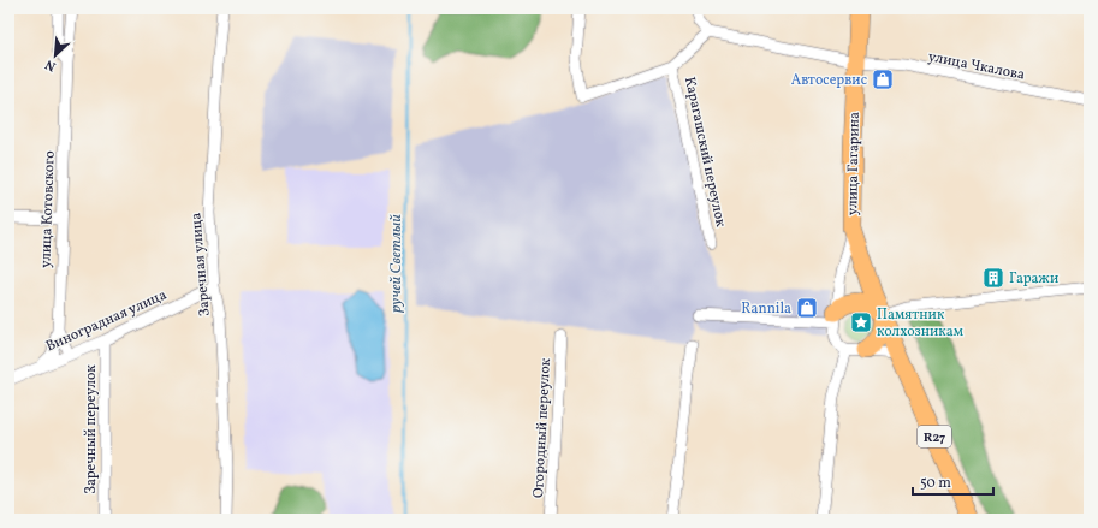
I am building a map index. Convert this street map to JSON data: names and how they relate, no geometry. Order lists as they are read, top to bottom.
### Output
{
  "streets": {
    "main road": ["улица Гагарина", "R27"],
    "street": [
      "улица Чкалова",
      "Карагашский переулок",
      "улица Котовского",
      "Заречная улица",
      "Виноградная улица",
      "Огородный переулок",
      "Заречный переулок"
    ]
  },
  "crossings": [
    ["улица Чкалова", "улица Гагарина"],
    ["улица Гагарина", "R27"],
    ["улица Котовского", "Виноградная улица"],
    ["Заречная улица", "Виноградная улица"],
    ["Виноградная улица", "Заречный переулок"]
  ],
  "water": ["ручей Светлый"],
  "places": {
    "shop": ["Автосервис", "Rannila"],
    "building": ["Гаражи"],
    "place": ["Памятник колхозникам"]
  },
  "scale_bar": "50 m",
  "north": "bottom left"
}
